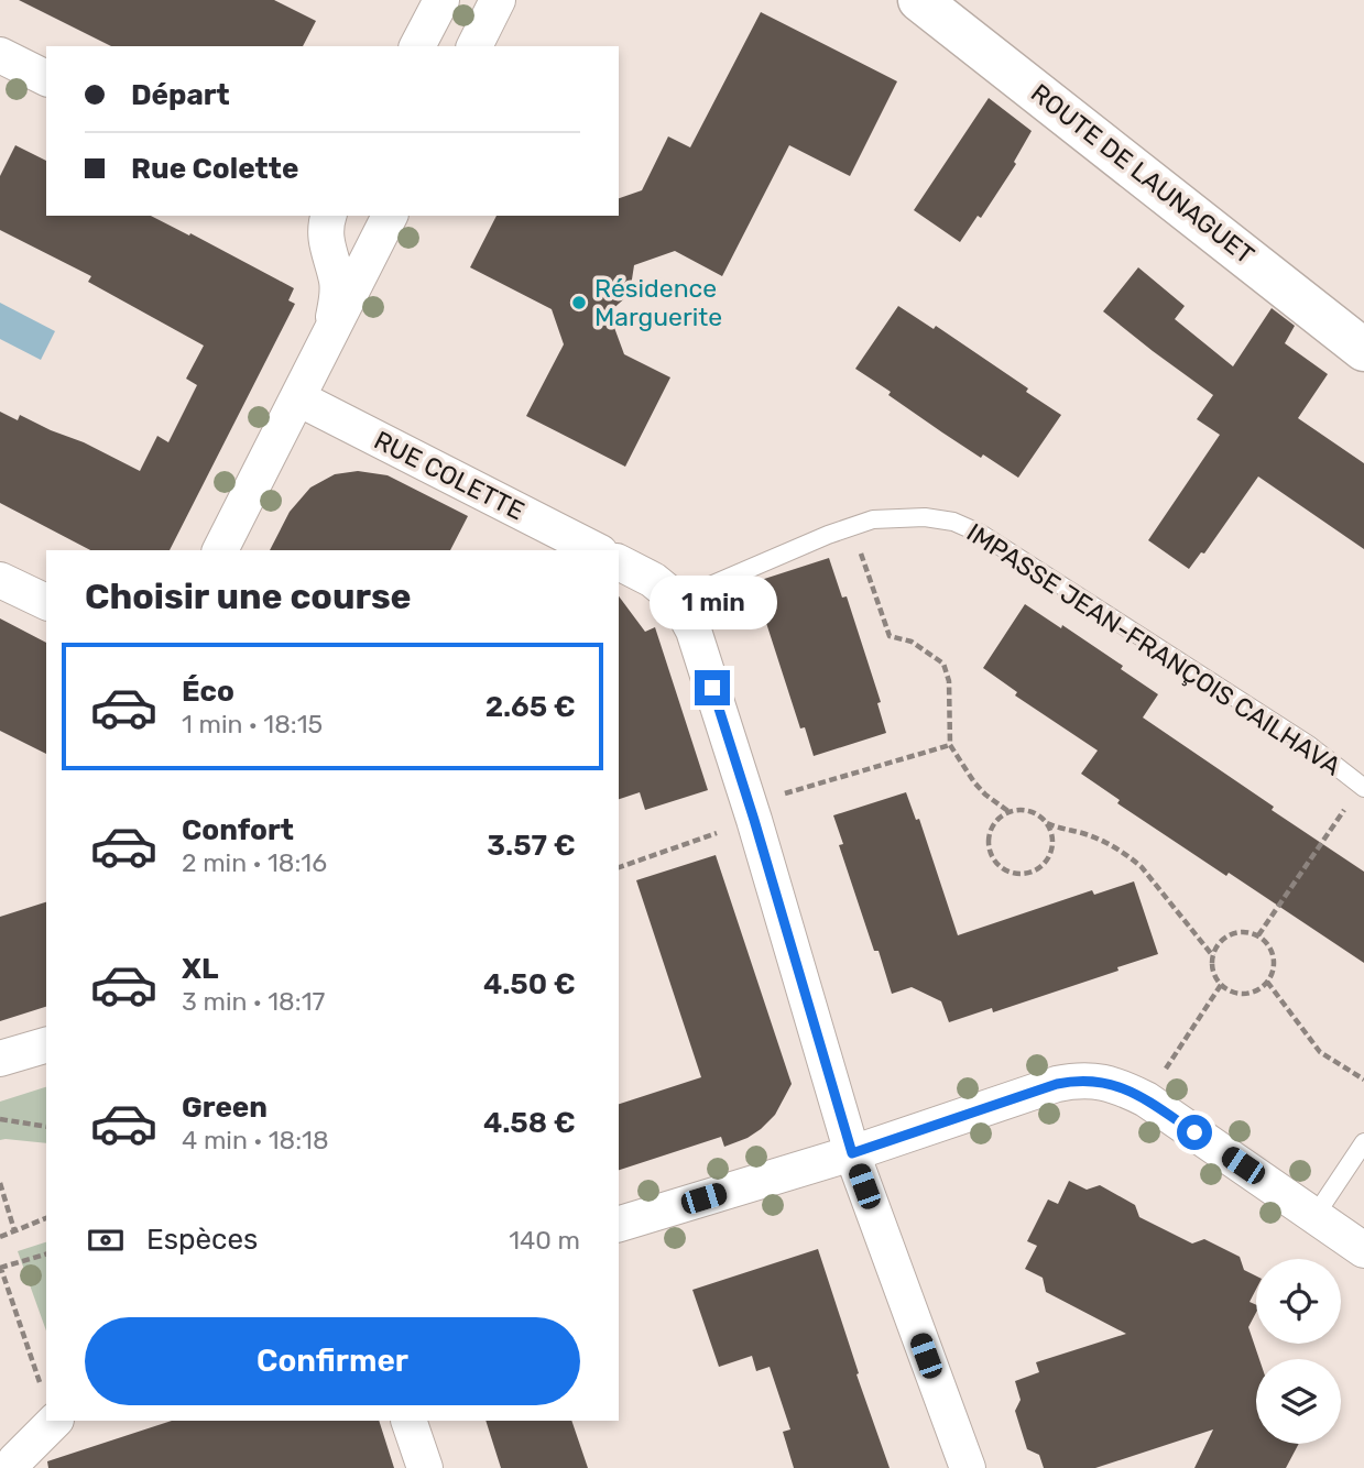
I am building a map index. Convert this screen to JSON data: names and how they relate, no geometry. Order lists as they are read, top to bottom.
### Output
{
  "streets": {
    "main road": ["ROUTE DE LAUNAGUET"],
    "street": ["RUE COLETTE"],
    "lane": ["IMPASSE JEAN-FRANÇOIS CAILHAVA"]
  },
  "places": ["Résidence Marguerite"],
  "page": {
    "banner": ["Départ", "Rue Colette"],
    "heading": "Choisir une course",
    "bubble": "1 min",
    "list": [
      {
        "name": "Éco",
        "note": "1 min · 18:15",
        "value": "2.65 €"
      },
      {
        "name": "Confort",
        "note": "2 min · 18:16",
        "value": "3.57 €"
      },
      {
        "name": "XL",
        "note": "3 min · 18:17",
        "value": "4.50 €"
      },
      {
        "name": "Green",
        "note": "4 min · 18:18",
        "value": "4.58 €"
      }
    ],
    "pay": ["Espèces", "140 m"],
    "buttons": "Confirmer"
  }
}
